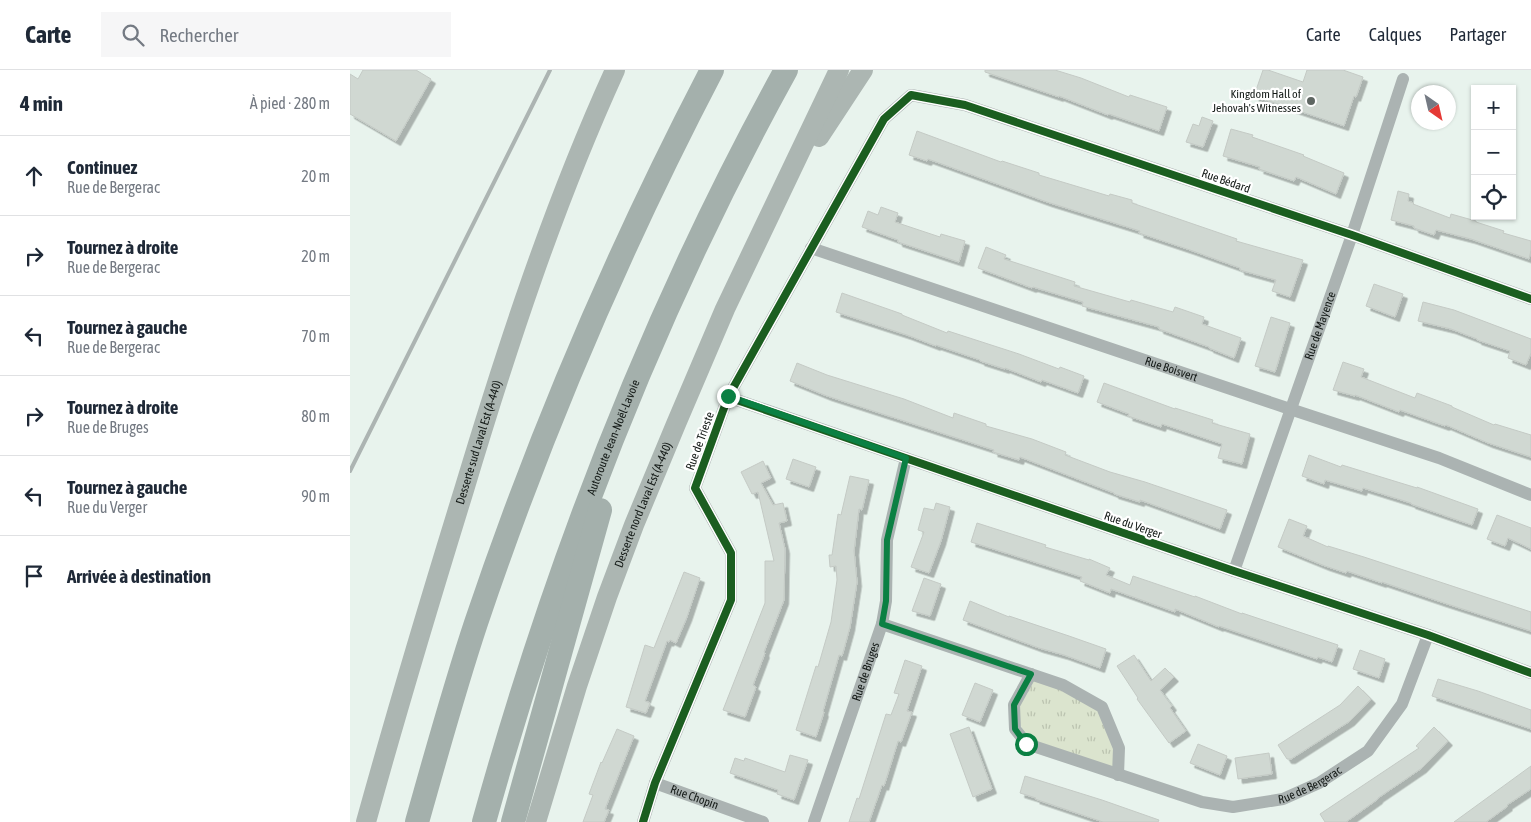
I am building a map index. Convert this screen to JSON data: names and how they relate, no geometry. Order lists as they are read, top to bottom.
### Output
{
  "streets": {
    "highway": ["Autoroute Jean-Noël-Lavoie"],
    "main road": ["Desserte sud Laval Est (A-440)", "Desserte nord Laval Est (A-440)"],
    "street": [
      "Rue Bédard",
      "Rue de Mayence",
      "Rue Boisvert",
      "Rue de Trieste",
      "Rue du Verger",
      "Rue de Bruges",
      "Rue de Bergerac",
      "Rue Chopin"
    ]
  },
  "crossings": [
    ["Rue Bédard", "Rue de Mayence"],
    ["Rue Bédard", "Rue de Trieste"],
    ["Rue de Mayence", "Rue Boisvert"],
    ["Rue de Mayence", "Rue du Verger"],
    ["Rue Boisvert", "Rue de Trieste"],
    ["Rue de Trieste", "Rue du Verger"],
    ["Rue de Trieste", "Rue Chopin"],
    ["Rue du Verger", "Rue de Bruges"],
    ["Rue du Verger", "Rue de Bergerac"]
  ],
  "places": ["Kingdom Hall of Jehovah's Witnesses"],
  "north": "bottom right",
  "page": {
    "header": "Carte",
    "search": "Rechercher",
    "nav": ["Carte", "Calques", "Partager"],
    "heading": ["4 min", "À pied · 280 m"],
    "map_buttons": ["+", "−"],
    "list": [
      ["Continuez", "Rue de Bergerac", "20 m"],
      ["Tournez à droite", "Rue de Bergerac", "20 m"],
      ["Tournez à gauche", "Rue de Bergerac", "70 m"],
      ["Tournez à droite", "Rue de Bruges", "80 m"],
      ["Tournez à gauche", "Rue du Verger", "90 m"],
      "Arrivée à destination"
    ]
  }
}
